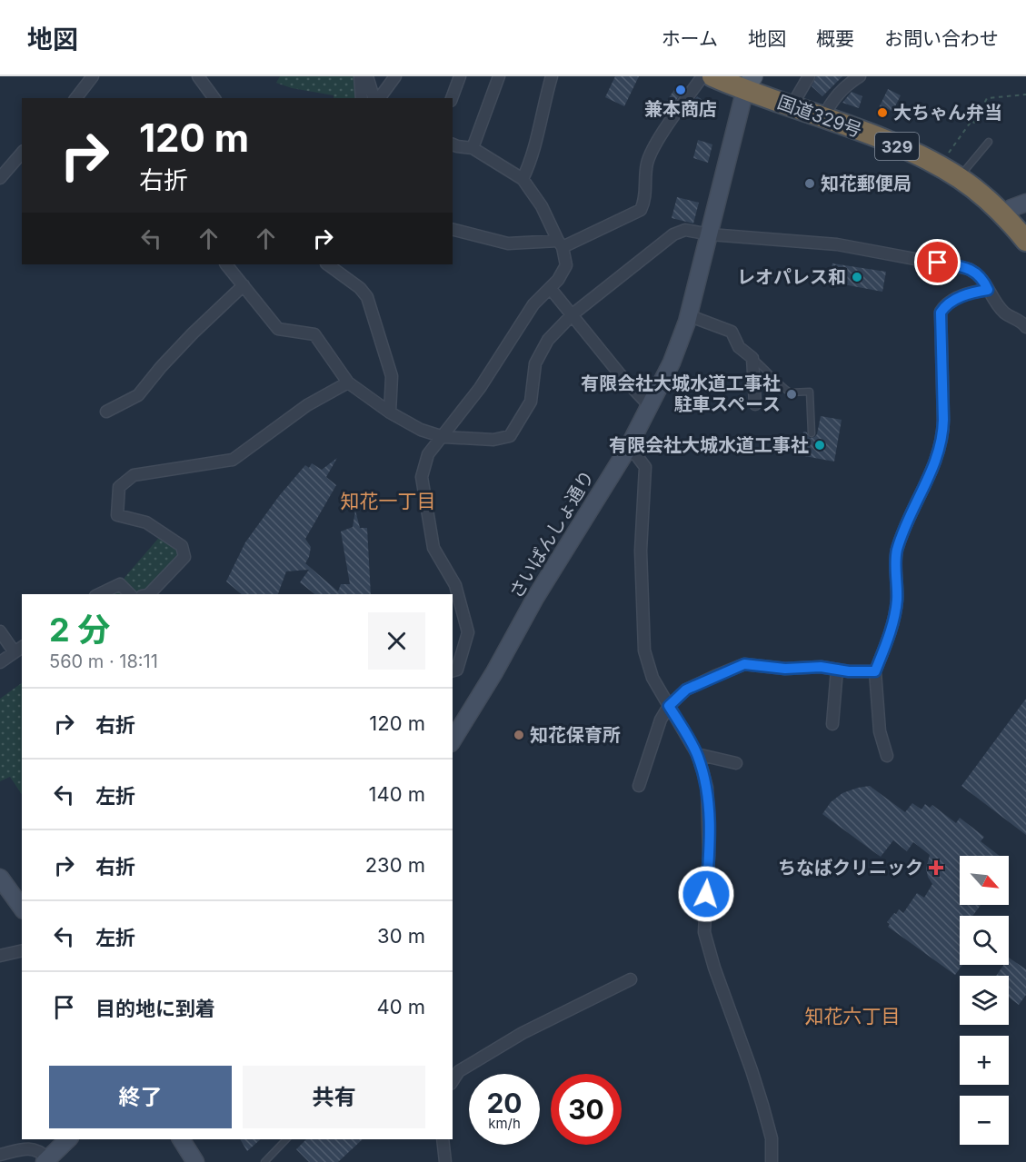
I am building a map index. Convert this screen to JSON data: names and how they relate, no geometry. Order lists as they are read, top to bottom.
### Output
{
  "streets": {
    "highway": ["国道329号", "329"],
    "main road": ["さいばんしょ通り"]
  },
  "crossings": [
    ["国道329号", "さいばんしょ通り"]
  ],
  "districts": ["知花一丁目", "知花六丁目"],
  "places": {
    "other": [
      "兼本商店",
      "大ちゃん弁当",
      "知花郵便局",
      "レオパレス和",
      "有限会社大城水道工事社 駐車スペース",
      "有限会社大城水道工事社",
      "知花保育所"
    ],
    "health": ["ちなばクリニック"]
  },
  "north": "bottom right",
  "page": {
    "header": "地図",
    "nav": [
      "ホーム",
      "地図",
      "概要",
      "お問い合わせ"
    ],
    "turn": ["120 m", "右折"],
    "heading": ["2 分", "560 m · 18:11"],
    "list": [
      {
        "name": "右折",
        "value": "120 m"
      },
      {
        "name": "左折",
        "value": "140 m"
      },
      {
        "name": "右折",
        "value": "230 m"
      },
      {
        "name": "左折",
        "value": "30 m"
      },
      {
        "name": "目的地に到着",
        "value": "40 m"
      }
    ],
    "map_buttons": ["+", "−"],
    "buttons": ["終了", "共有"],
    "speed": "20 km/h",
    "limit": "30"
  }
}
